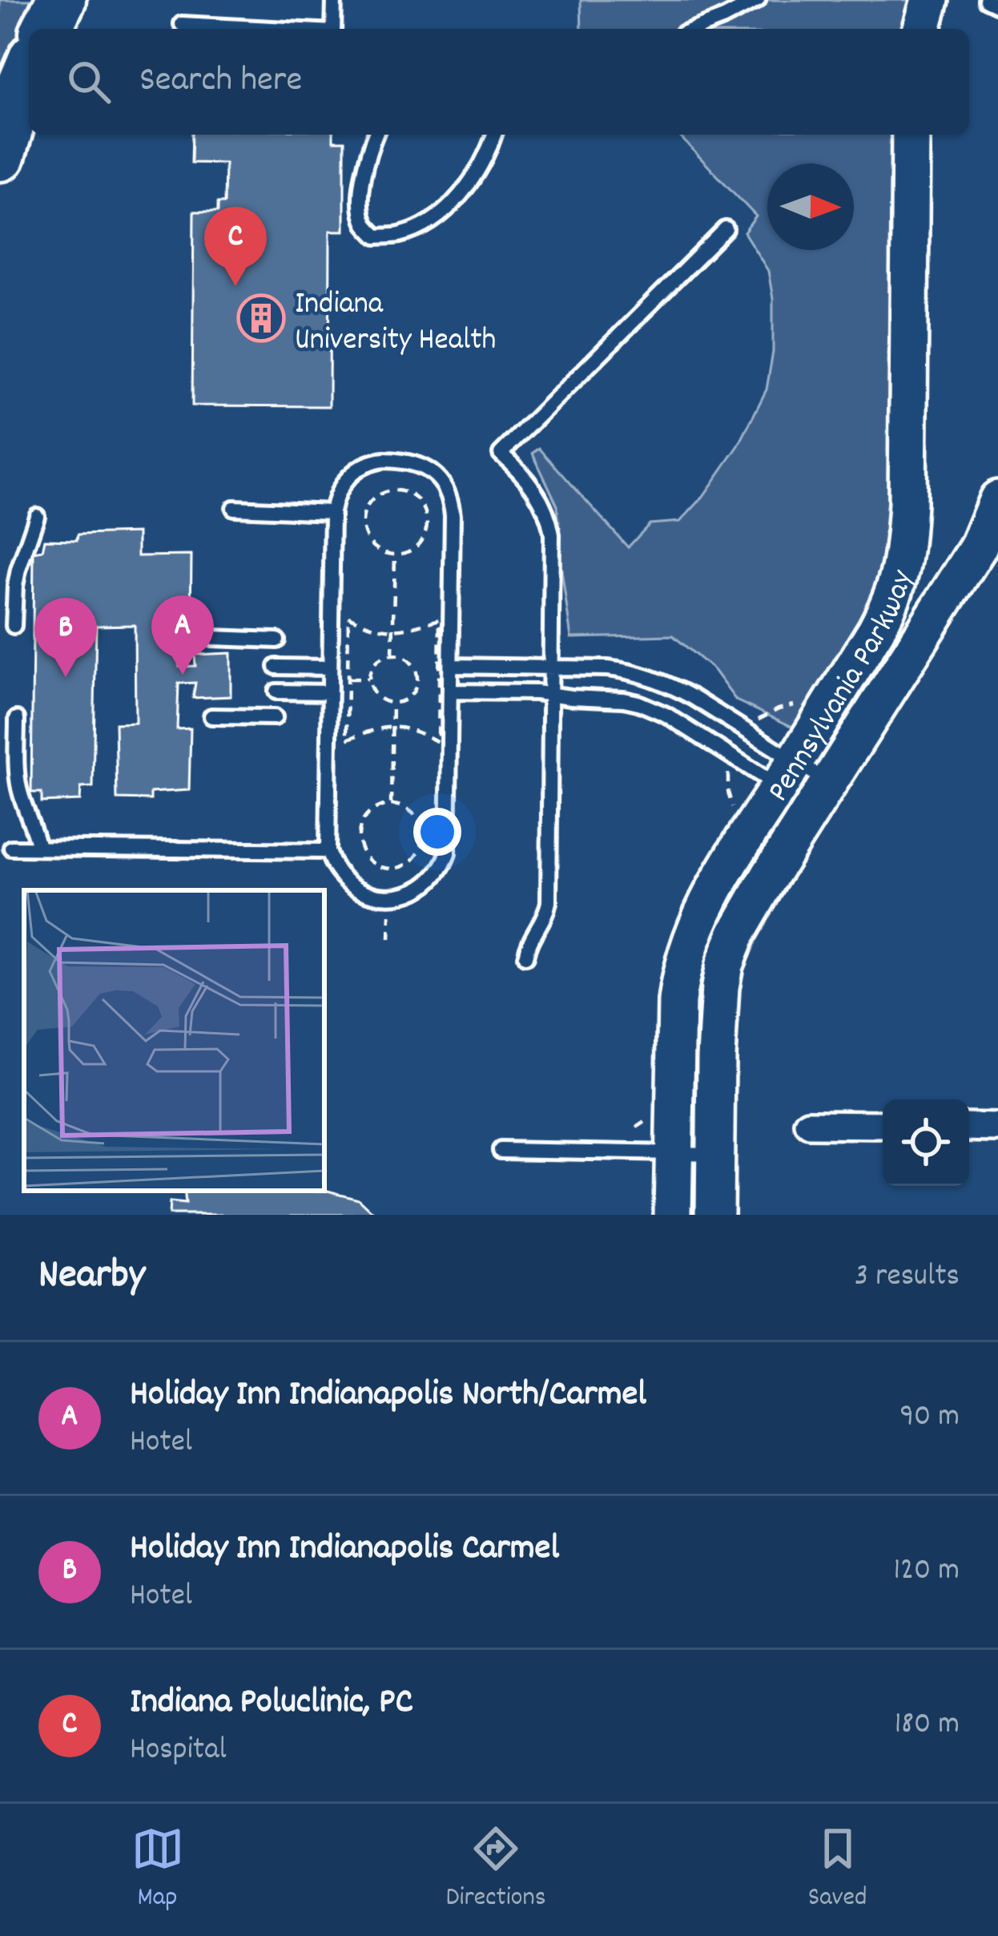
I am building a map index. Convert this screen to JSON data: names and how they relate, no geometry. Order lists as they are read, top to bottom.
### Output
{
  "streets": {
    "main road": ["Pennsylvania Parkway"]
  },
  "places": {
    "building": ["Indiana University Health"]
  },
  "north": "right",
  "page": {
    "search": "Search here",
    "pins": ["C", "A", "B"],
    "heading": ["Nearby", "3 results"],
    "list": [
      {
        "mark": "A",
        "name": "Holiday Inn Indianapolis North/Carmel",
        "note": "Hotel",
        "value": "90 m"
      },
      {
        "mark": "B",
        "name": "Holiday Inn Indianapolis Carmel",
        "note": "Hotel",
        "value": "120 m"
      },
      {
        "mark": "C",
        "name": "Indiana Poluclinic, PC",
        "note": "Hospital",
        "value": "180 m"
      }
    ],
    "nav": ["Map", "Directions", "Saved"]
  }
}
